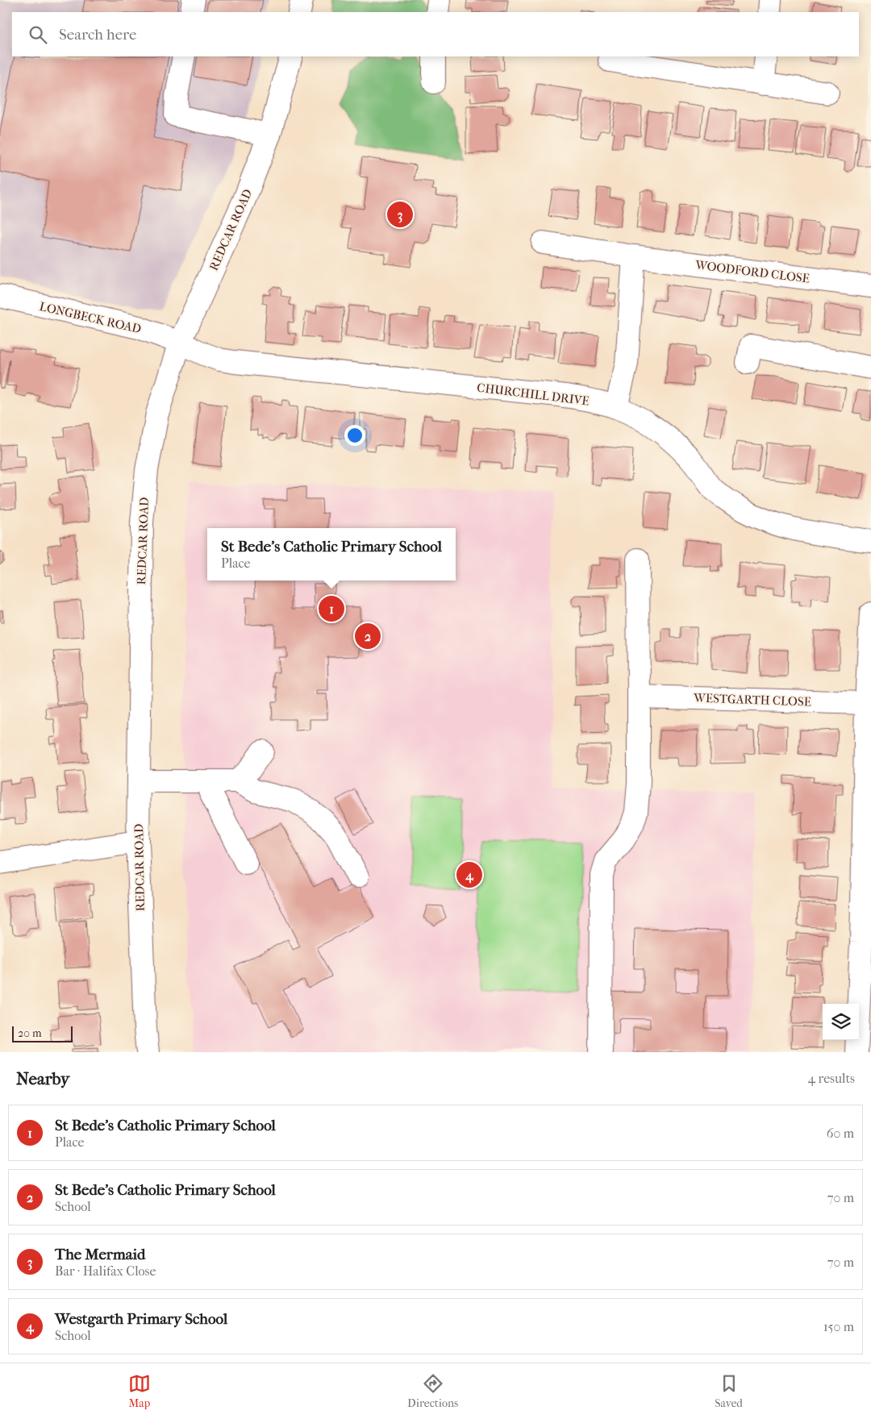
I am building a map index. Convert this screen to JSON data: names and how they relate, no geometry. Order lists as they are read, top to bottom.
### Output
{
  "streets": {
    "street": [
      "REDCAR ROAD",
      "WOODFORD CLOSE",
      "LONGBECK ROAD",
      "CHURCHILL DRIVE",
      "WESTGARTH CLOSE"
    ]
  },
  "crossings": [
    ["REDCAR ROAD", "LONGBECK ROAD"],
    ["REDCAR ROAD", "CHURCHILL DRIVE"],
    ["LONGBECK ROAD", "CHURCHILL DRIVE"]
  ],
  "scale_bar": "20 m",
  "page": {
    "search": "Search here",
    "pins": [
      "3",
      "1",
      "2",
      "4"
    ],
    "popup": ["St Bede’s Catholic Primary School", "Place"],
    "scale": "20 m",
    "heading": ["Nearby", "4 results"],
    "list": [
      {
        "mark": "1",
        "name": "St Bede’s Catholic Primary School",
        "note": "Place",
        "value": "60 m"
      },
      {
        "mark": "2",
        "name": "St Bede's Catholic Primary School",
        "note": "School",
        "value": "70 m"
      },
      {
        "mark": "3",
        "name": "The Mermaid",
        "note": "Bar · Halifax Close",
        "value": "70 m"
      },
      {
        "mark": "4",
        "name": "Westgarth Primary School",
        "note": "School",
        "value": "150 m"
      }
    ],
    "nav": ["Map", "Directions", "Saved"]
  }
}
